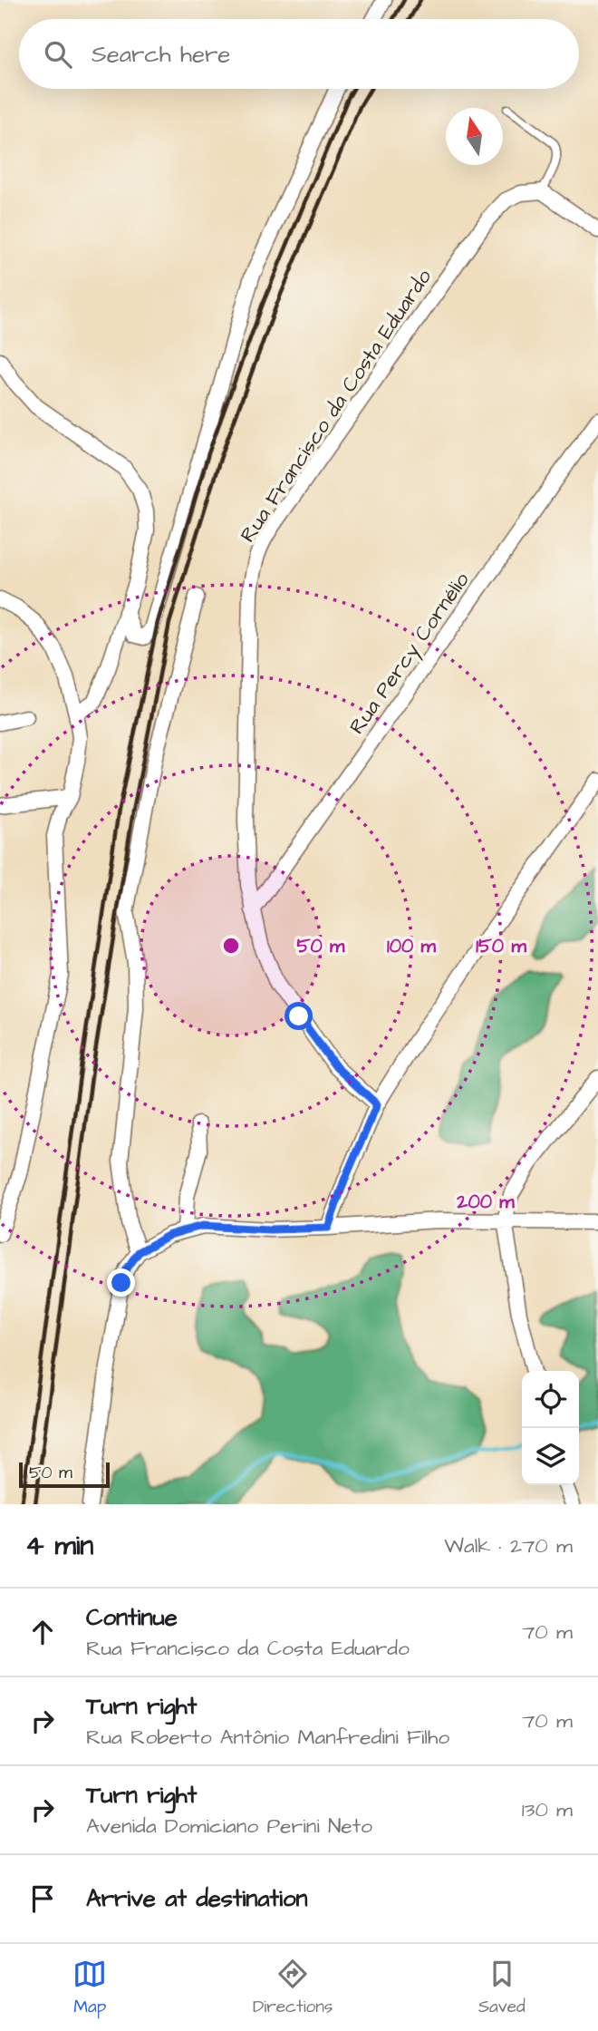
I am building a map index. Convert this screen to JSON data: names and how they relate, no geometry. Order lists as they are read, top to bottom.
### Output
{
  "streets": {
    "street": ["Rua Francisco da Costa Eduardo", "Rua Percy Cornélio"]
  },
  "crossings": [
    ["Rua Francisco da Costa Eduardo", "Rua Percy Cornélio"]
  ],
  "scale_bar": "50 m",
  "north": "top",
  "page": {
    "search": "Search here",
    "scale": "50 m",
    "heading": ["4 min", "Walk · 270 m"],
    "list": [
      ["Continue", "Rua Francisco da Costa Eduardo", "70 m"],
      ["Turn right", "Rua Roberto Antônio Manfredini Filho", "70 m"],
      ["Turn right", "Avenida Domiciano Perini Neto", "130 m"],
      "Arrive at destination"
    ],
    "nav": ["Map", "Directions", "Saved"]
  },
  "rings": [
    "50 m",
    "100 m",
    "150 m",
    "200 m"
  ]
}
